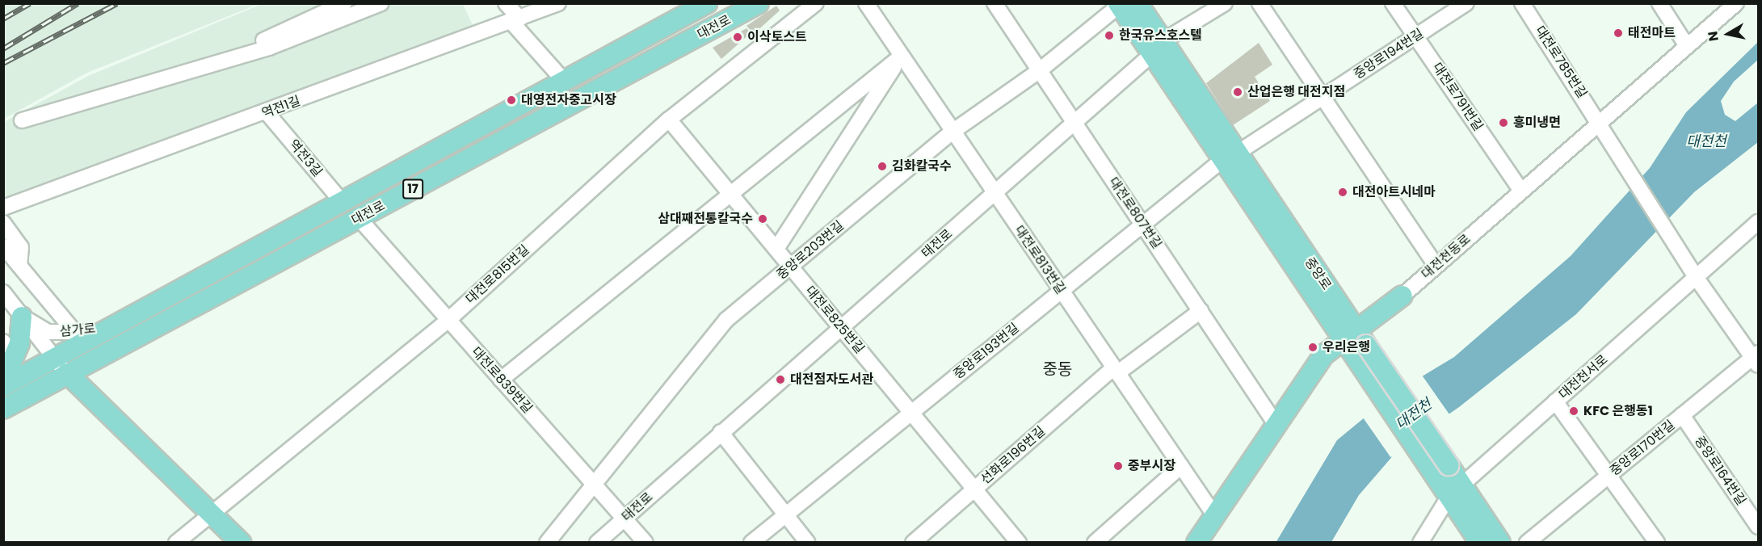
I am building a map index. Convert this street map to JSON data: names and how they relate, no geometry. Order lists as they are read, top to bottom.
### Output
{
  "streets": {
    "main road": [
      "대전로",
      "17",
      "대전천동로",
      "중앙로"
    ],
    "street": [
      "중앙로194번길",
      "대전로785번길",
      "대전로791번길",
      "역전1길",
      "역전3길",
      "대전로807번길",
      "태전로",
      "중앙로203번길",
      "대전로813번길",
      "대전로815번길",
      "대전로825번길",
      "삼가로",
      "중앙로193번길",
      "대전천서로",
      "대전로839번길",
      "중앙로170번길",
      "선화로196번길",
      "중앙로164번길"
    ]
  },
  "crossings": [
    ["대전로", "역전3길"],
    ["대전로", "삼가로"],
    ["대전로", "대전로839번길"],
    ["중앙로194번길", "대전로791번길"],
    ["중앙로194번길", "중앙로"],
    ["중앙로194번길", "중앙로193번길"],
    ["대전로785번길", "대전천동로"],
    ["대전로785번길", "대전천서로"],
    ["대전로785번길", "중앙로170번길"],
    ["대전로791번길", "대전천동로"],
    ["역전1길", "역전3길"],
    ["대전로807번길", "태전로"],
    ["대전로807번길", "중앙로203번길"],
    ["대전로807번길", "대전천동로"],
    ["대전로807번길", "중앙로193번길"],
    ["대전로807번길", "선화로196번길"],
    ["태전로", "대전로813번길"],
    ["태전로", "중앙로"],
    ["태전로", "대전로825번길"],
    ["태전로", "대전로839번길"],
    ["중앙로203번길", "대전로813번길"],
    ["중앙로203번길", "중앙로"],
    ["중앙로203번길", "대전로825번길"],
    ["중앙로203번길", "대전로839번길"],
    ["대전천동로", "대전로813번길"],
    ["대전천동로", "중앙로"],
    ["대전로813번길", "중앙로193번길"],
    ["대전로813번길", "선화로196번길"],
    ["중앙로", "중앙로193번길"],
    ["중앙로", "대전천서로"],
    ["대전로815번길", "대전로825번길"],
    ["대전로815번길", "대전로839번길"],
    ["대전로825번길", "중앙로193번길"],
    ["대전로825번길", "선화로196번길"],
    ["중앙로170번길", "중앙로164번길"]
  ],
  "districts": ["중동"],
  "water": ["대전천"],
  "places": [
    "태전마트",
    "한국유스호스텔",
    "이삭토스트",
    "산업은행 대전지점",
    "대영전자중고시장",
    "흥미냉면",
    "김화칼국수",
    "대전아트시네마",
    "삼대째전통칼국수",
    "우리은행",
    "대전점자도서관",
    "KFC 은행동1",
    "중부시장"
  ],
  "north": "left"
}
